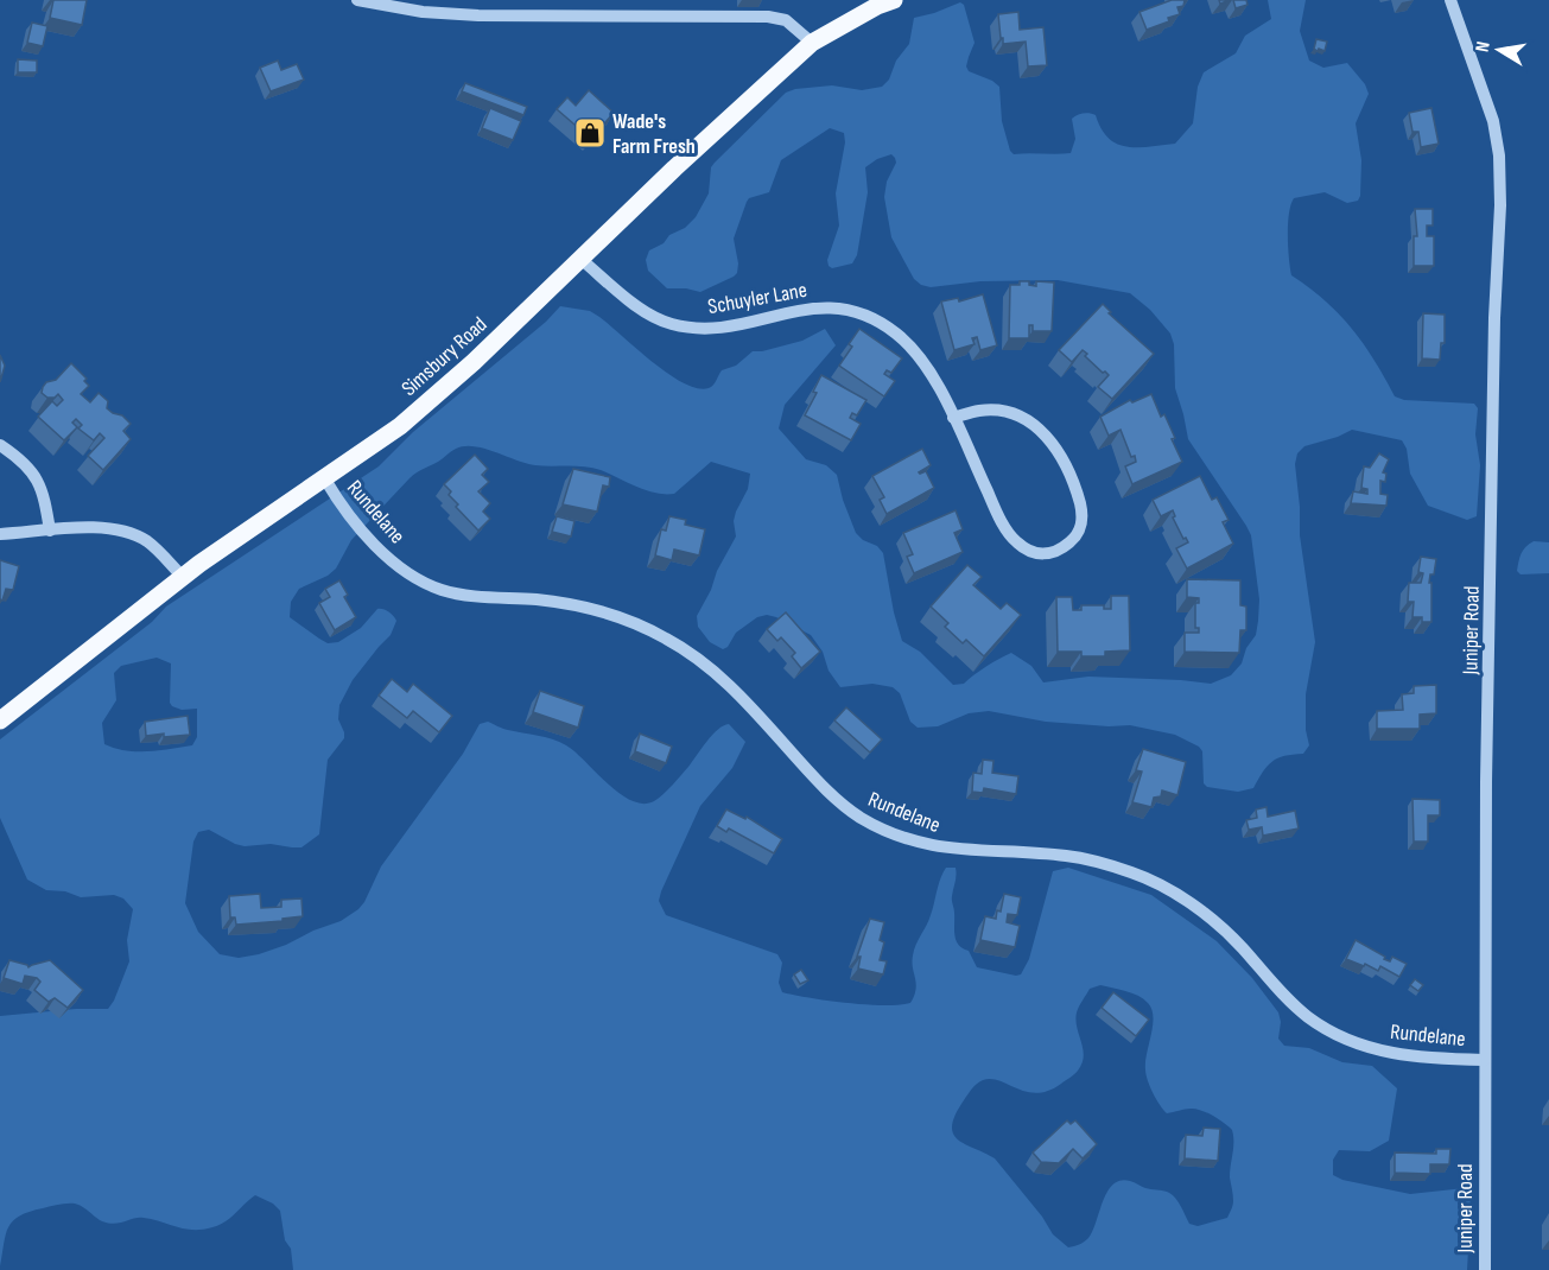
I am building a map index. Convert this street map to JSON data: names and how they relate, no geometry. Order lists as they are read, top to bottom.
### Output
{
  "streets": {
    "main road": ["Simsbury Road"],
    "street": ["Schuyler Lane", "Rundelane", "Juniper Road"]
  },
  "crossings": [
    ["Schuyler Lane", "Simsbury Road"],
    ["Simsbury Road", "Rundelane"],
    ["Rundelane", "Juniper Road"]
  ],
  "places": {
    "shop": ["Wade's Farm Fresh"]
  },
  "north": "left"
}
